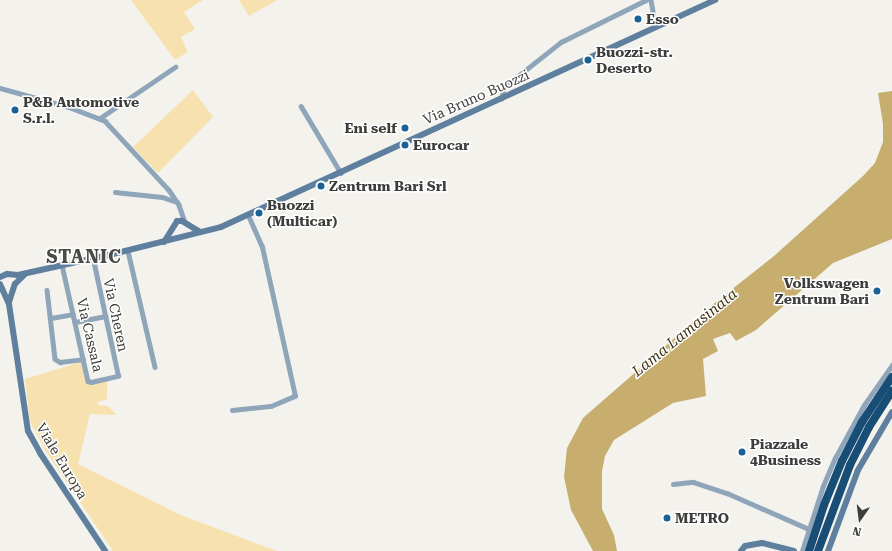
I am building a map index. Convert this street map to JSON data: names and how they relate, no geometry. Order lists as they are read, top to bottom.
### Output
{
  "streets": {
    "main road": ["Via Bruno Buozzi", "Viale Europa"],
    "street": ["Via Cheren", "Via Cassala"]
  },
  "crossings": [
    ["Via Cheren", "Via Cassala"]
  ],
  "districts": ["STANIC"],
  "water": ["Lama Lamasinata"],
  "places": [
    "Esso",
    "Buozzi-str. Deserto",
    "P&B Automotive S.r.l.",
    "Eni self",
    "Eurocar",
    "Zentrum Bari Srl",
    "Buozzi (Multicar)",
    "Volkswagen Zentrum Bari",
    "Piazzale 4Business",
    "METRO"
  ],
  "north": "bottom"
}
